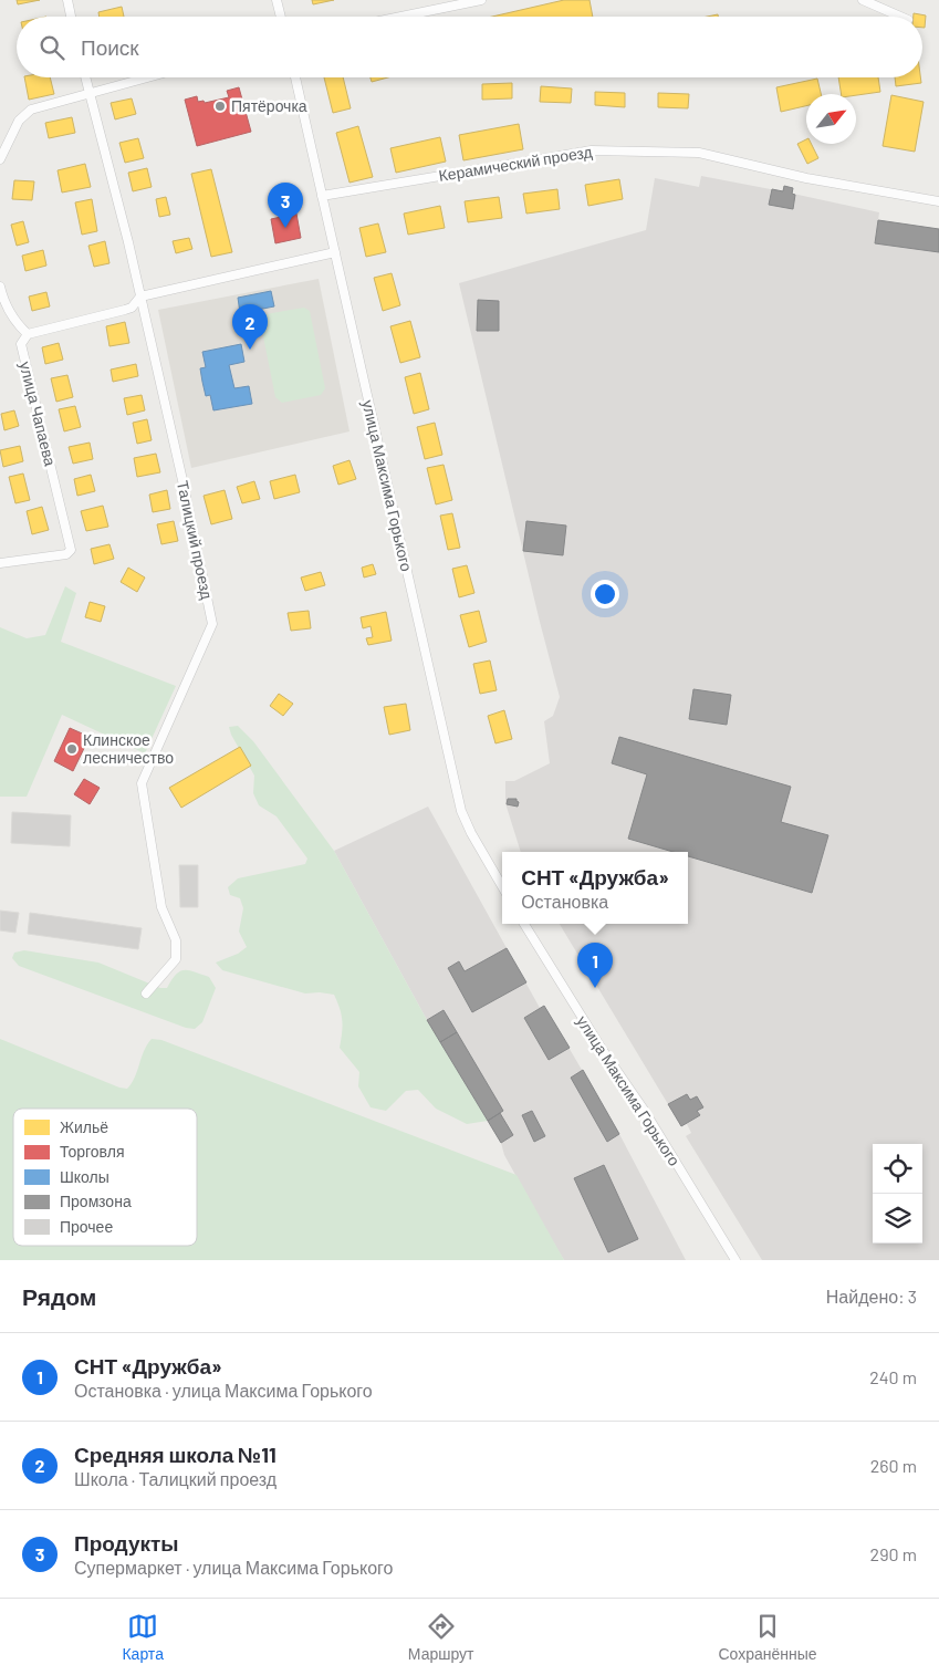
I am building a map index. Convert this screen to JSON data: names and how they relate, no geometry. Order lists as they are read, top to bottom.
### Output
{
  "streets": {
    "street": [
      "Керамический проезд",
      "улица Чапаева",
      "улица Максима Горького",
      "Талицкий проезд"
    ]
  },
  "crossings": [
    ["Керамический проезд", "улица Максима Горького"]
  ],
  "places": ["Пятёрочка", "Клинское лесничество"],
  "legend": [
    "Жильё",
    "Торговля",
    "Школы",
    "Промзона",
    "Прочее"
  ],
  "north": "top right",
  "page": {
    "search": "Поиск",
    "pins": ["3", "2", "1"],
    "popup": ["СНТ «Дружба»", "Остановка"],
    "heading": ["Рядом", "Найдено: 3"],
    "list": [
      {
        "mark": "1",
        "name": "СНТ «Дружба»",
        "note": "Остановка · улица Максима Горького",
        "value": "240 m"
      },
      {
        "mark": "2",
        "name": "Средняя школа №11",
        "note": "Школа · Талицкий проезд",
        "value": "260 m"
      },
      {
        "mark": "3",
        "name": "Продукты",
        "note": "Супермаркет · улица Максима Горького",
        "value": "290 m"
      }
    ],
    "nav": ["Карта", "Маршрут", "Сохранённые"]
  }
}
